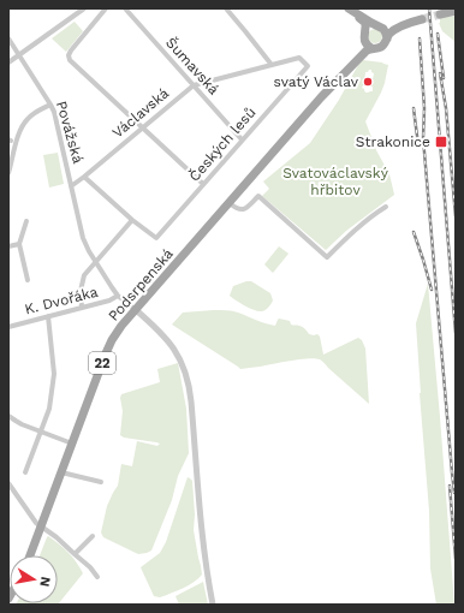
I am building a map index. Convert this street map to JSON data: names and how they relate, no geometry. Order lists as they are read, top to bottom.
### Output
{
  "streets": {
    "main road": ["Podsrpenská", "22"],
    "street": [
      "Šumavská",
      "Václavská",
      "Povážská",
      "Českých lesů",
      "K. Dvořáka"
    ]
  },
  "crossings": [
    ["Šumavská", "Václavská"],
    ["Šumavská", "Českých lesů"],
    ["Václavská", "Povážská"],
    ["Václavská", "Českých lesů"],
    ["Podsrpenská", "22"]
  ],
  "parks": ["Svatováclavský hřbitov"],
  "places": {
    "other": ["svatý Václav"],
    "transit": ["Strakonice"]
  },
  "north": "right"
}
